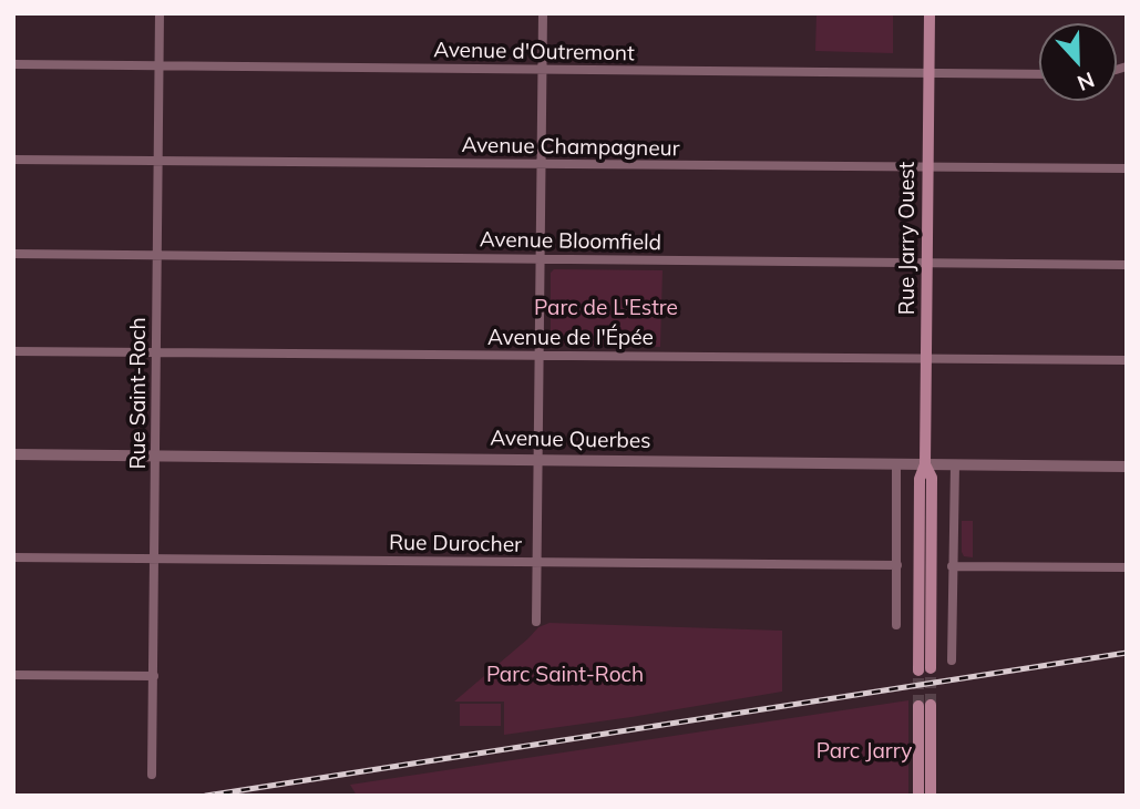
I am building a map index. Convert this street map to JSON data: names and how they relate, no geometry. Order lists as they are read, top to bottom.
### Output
{
  "streets": {
    "main road": ["Rue Jarry Ouest"],
    "street": [
      "Avenue d'Outremont",
      "Avenue Champagneur",
      "Avenue Bloomfield",
      "Avenue de l'Épée",
      "Rue Saint-Roch",
      "Avenue Querbes",
      "Rue Durocher"
    ]
  },
  "crossings": [
    ["Avenue d'Outremont", "Rue Jarry Ouest"],
    ["Avenue d'Outremont", "Rue Saint-Roch"],
    ["Avenue Champagneur", "Rue Jarry Ouest"],
    ["Avenue Champagneur", "Rue Saint-Roch"],
    ["Rue Jarry Ouest", "Avenue Bloomfield"],
    ["Rue Jarry Ouest", "Avenue de l'Épée"],
    ["Rue Jarry Ouest", "Avenue Querbes"],
    ["Avenue Bloomfield", "Rue Saint-Roch"],
    ["Avenue de l'Épée", "Rue Saint-Roch"],
    ["Rue Saint-Roch", "Avenue Querbes"],
    ["Rue Saint-Roch", "Rue Durocher"]
  ],
  "parks": ["Parc de L'Estre", "Parc Saint-Roch", "Parc Jarry"],
  "north": "bottom"
}
